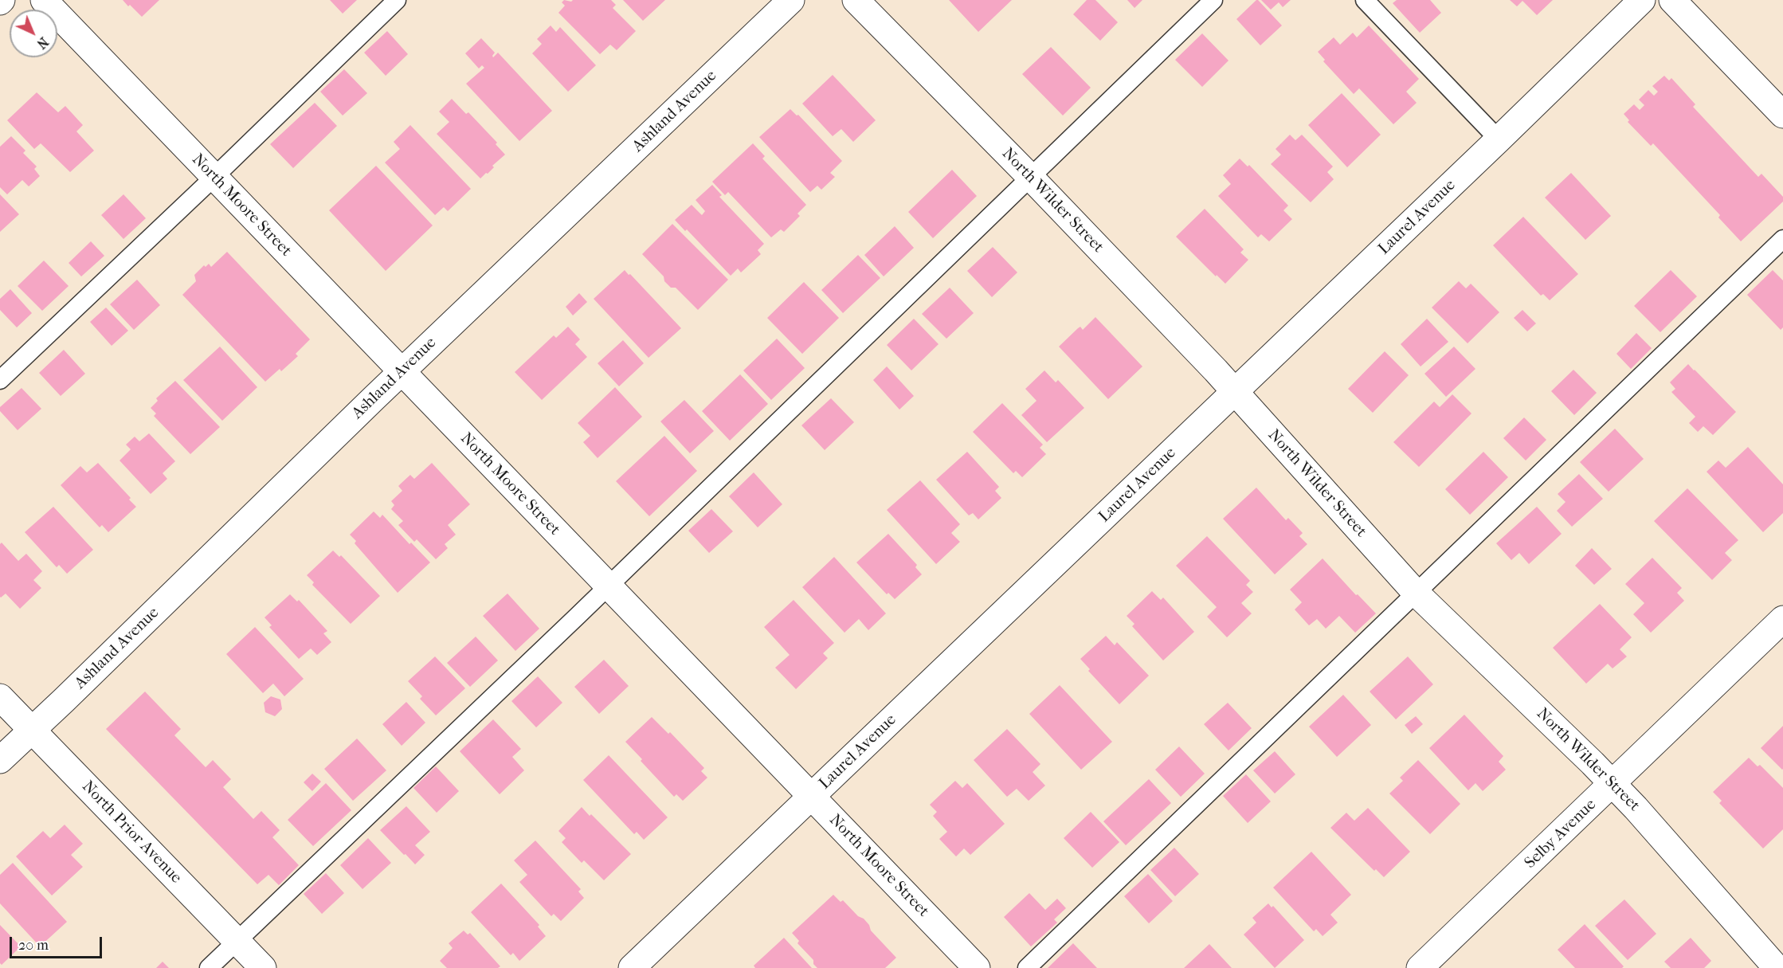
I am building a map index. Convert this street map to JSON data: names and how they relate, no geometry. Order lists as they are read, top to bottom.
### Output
{
  "streets": {
    "street": [
      "Ashland Avenue",
      "North Wilder Street",
      "North Moore Street",
      "Laurel Avenue",
      "North Prior Avenue",
      "Selby Avenue"
    ]
  },
  "crossings": [
    ["Ashland Avenue", "North Moore Street"],
    ["Ashland Avenue", "North Prior Avenue"],
    ["North Wilder Street", "Laurel Avenue"],
    ["North Wilder Street", "Selby Avenue"],
    ["North Moore Street", "Laurel Avenue"]
  ],
  "scale_bar": "20 m",
  "north": "bottom right"
}
